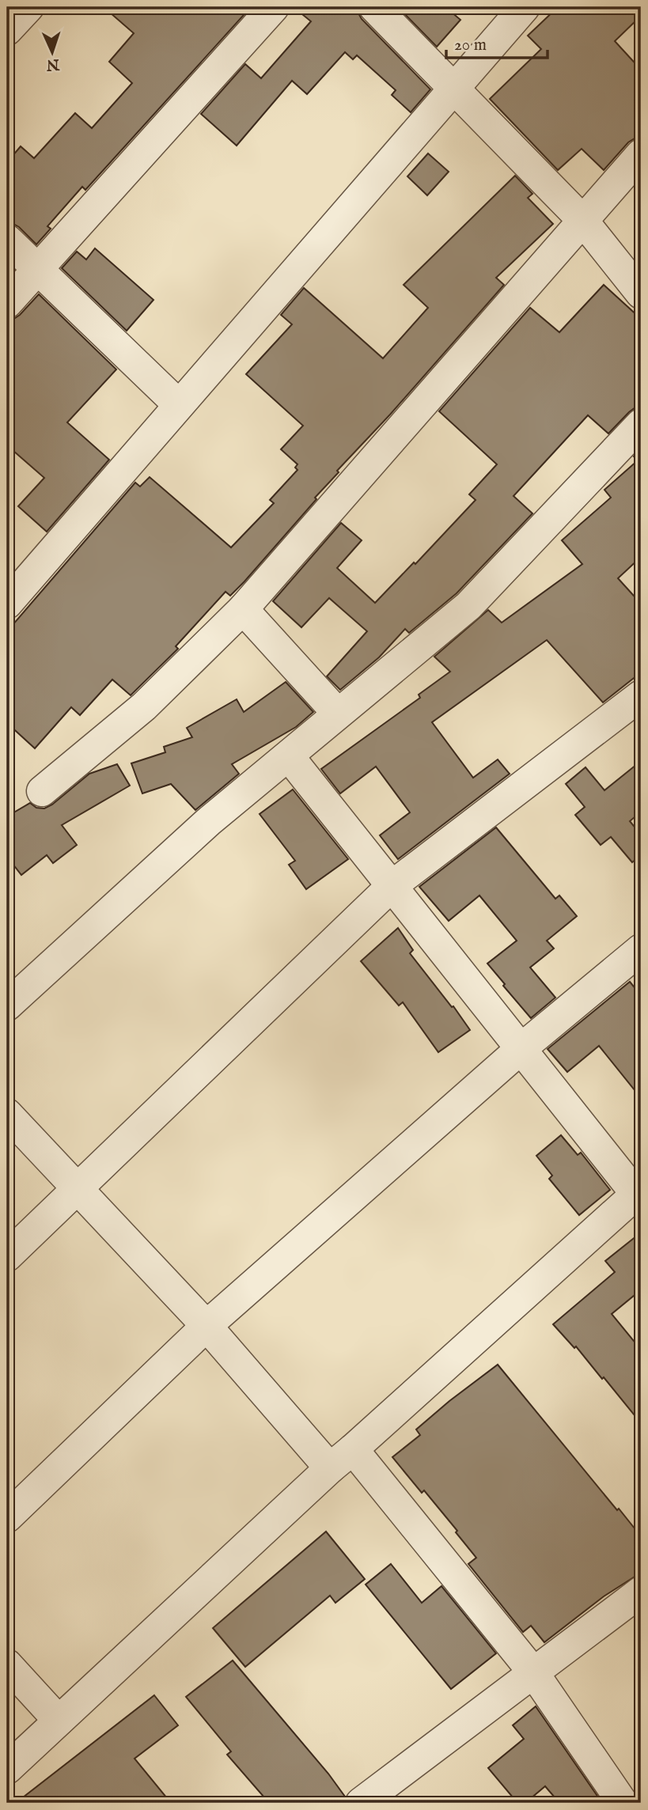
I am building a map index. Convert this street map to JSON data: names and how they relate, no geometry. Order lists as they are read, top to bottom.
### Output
{
  "scale_bar": "20 m",
  "north": "bottom"
}
